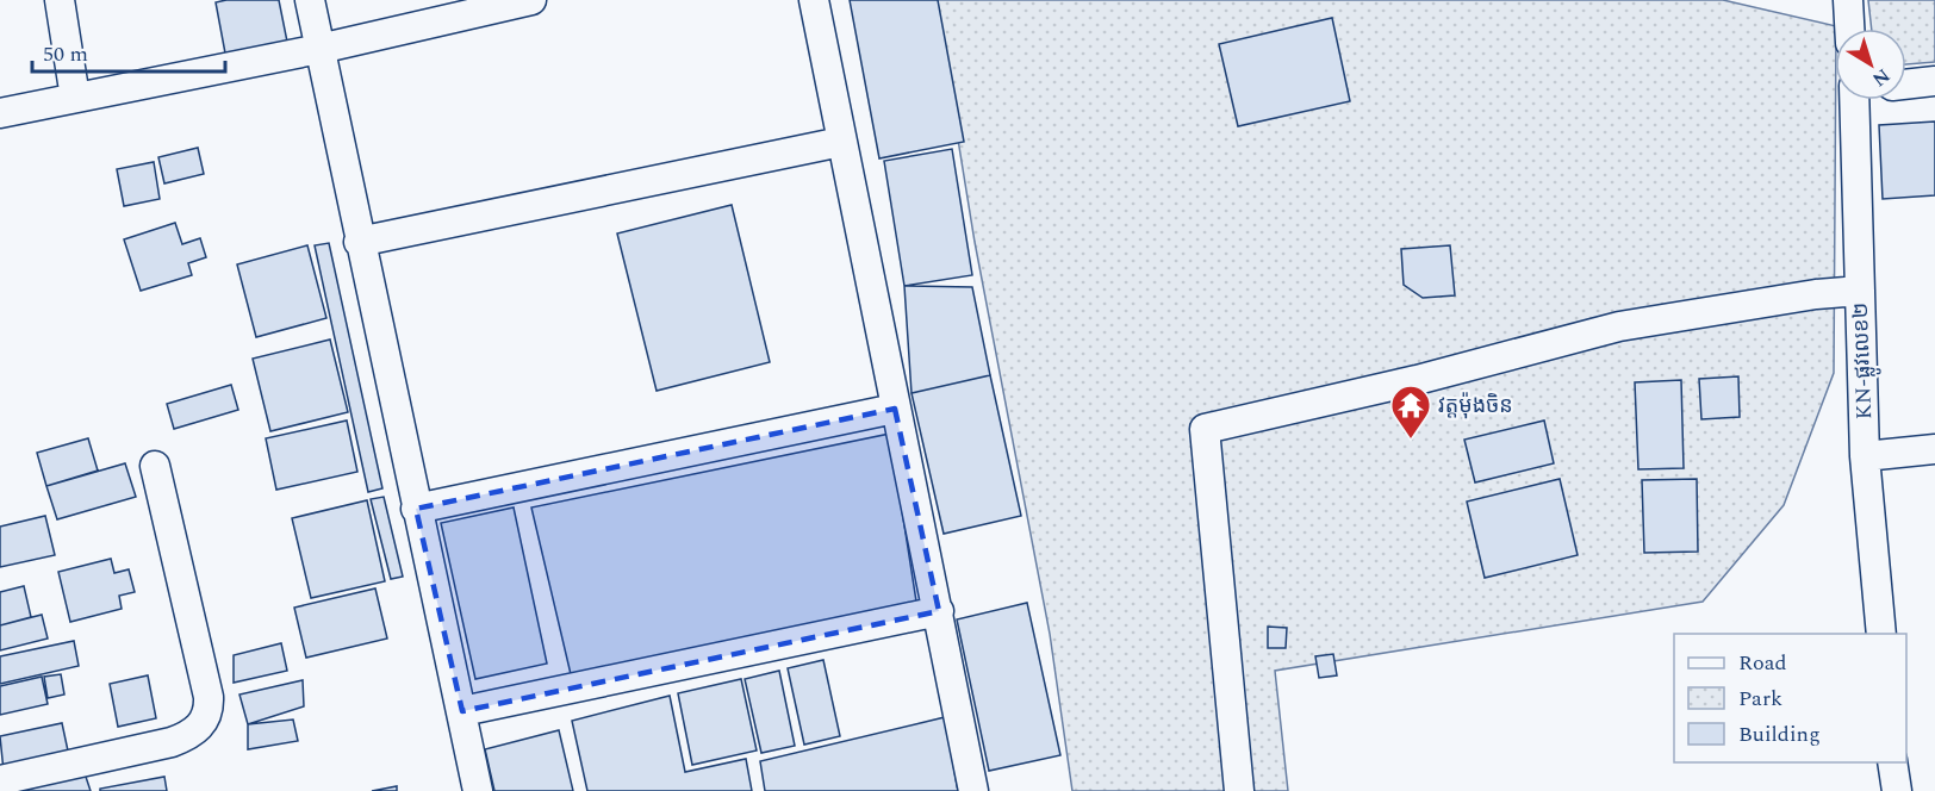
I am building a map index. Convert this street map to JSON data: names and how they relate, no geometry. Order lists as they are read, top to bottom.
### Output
{
  "streets": {
    "street": ["KN-ផ្លូវលេខ២"]
  },
  "places": {
    "temple": ["វត្តម៉ុងចិន"]
  },
  "legend": ["Road", "Park", "Building"],
  "scale_bar": "50 m",
  "north": "bottom right"
}
